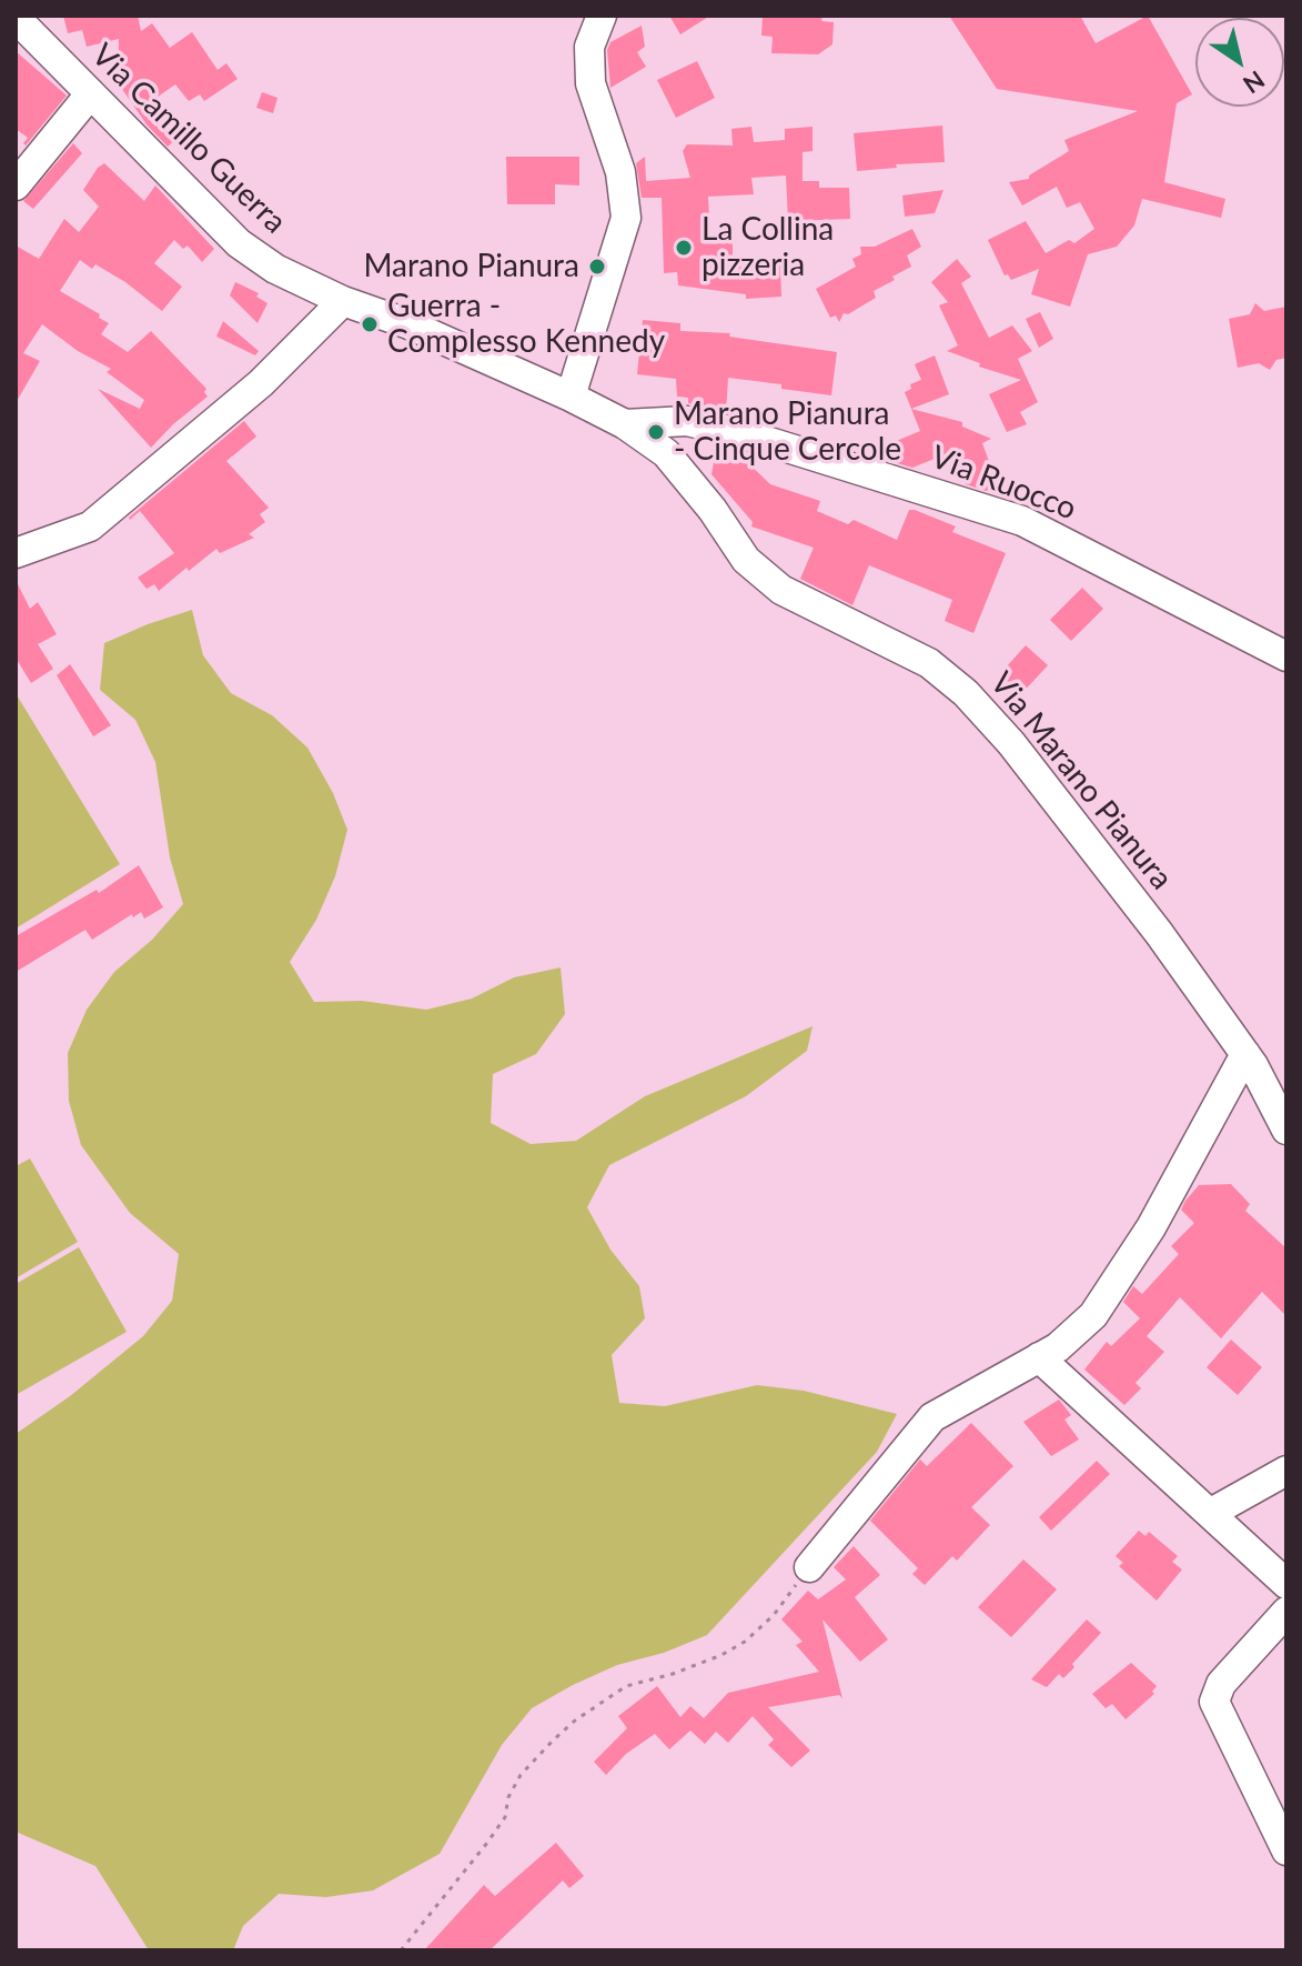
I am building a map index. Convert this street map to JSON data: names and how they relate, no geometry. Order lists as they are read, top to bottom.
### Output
{
  "streets": {
    "street": ["Via Camillo Guerra", "Via Ruocco", "Via Marano Pianura"]
  },
  "crossings": [
    ["Via Camillo Guerra", "Via Marano Pianura"],
    ["Via Ruocco", "Via Marano Pianura"]
  ],
  "places": [
    "La Collina pizzeria",
    "Marano Pianura",
    "Guerra - Complesso Kennedy",
    "Marano Pianura - Cinque Cercole"
  ],
  "north": "bottom right"
}
